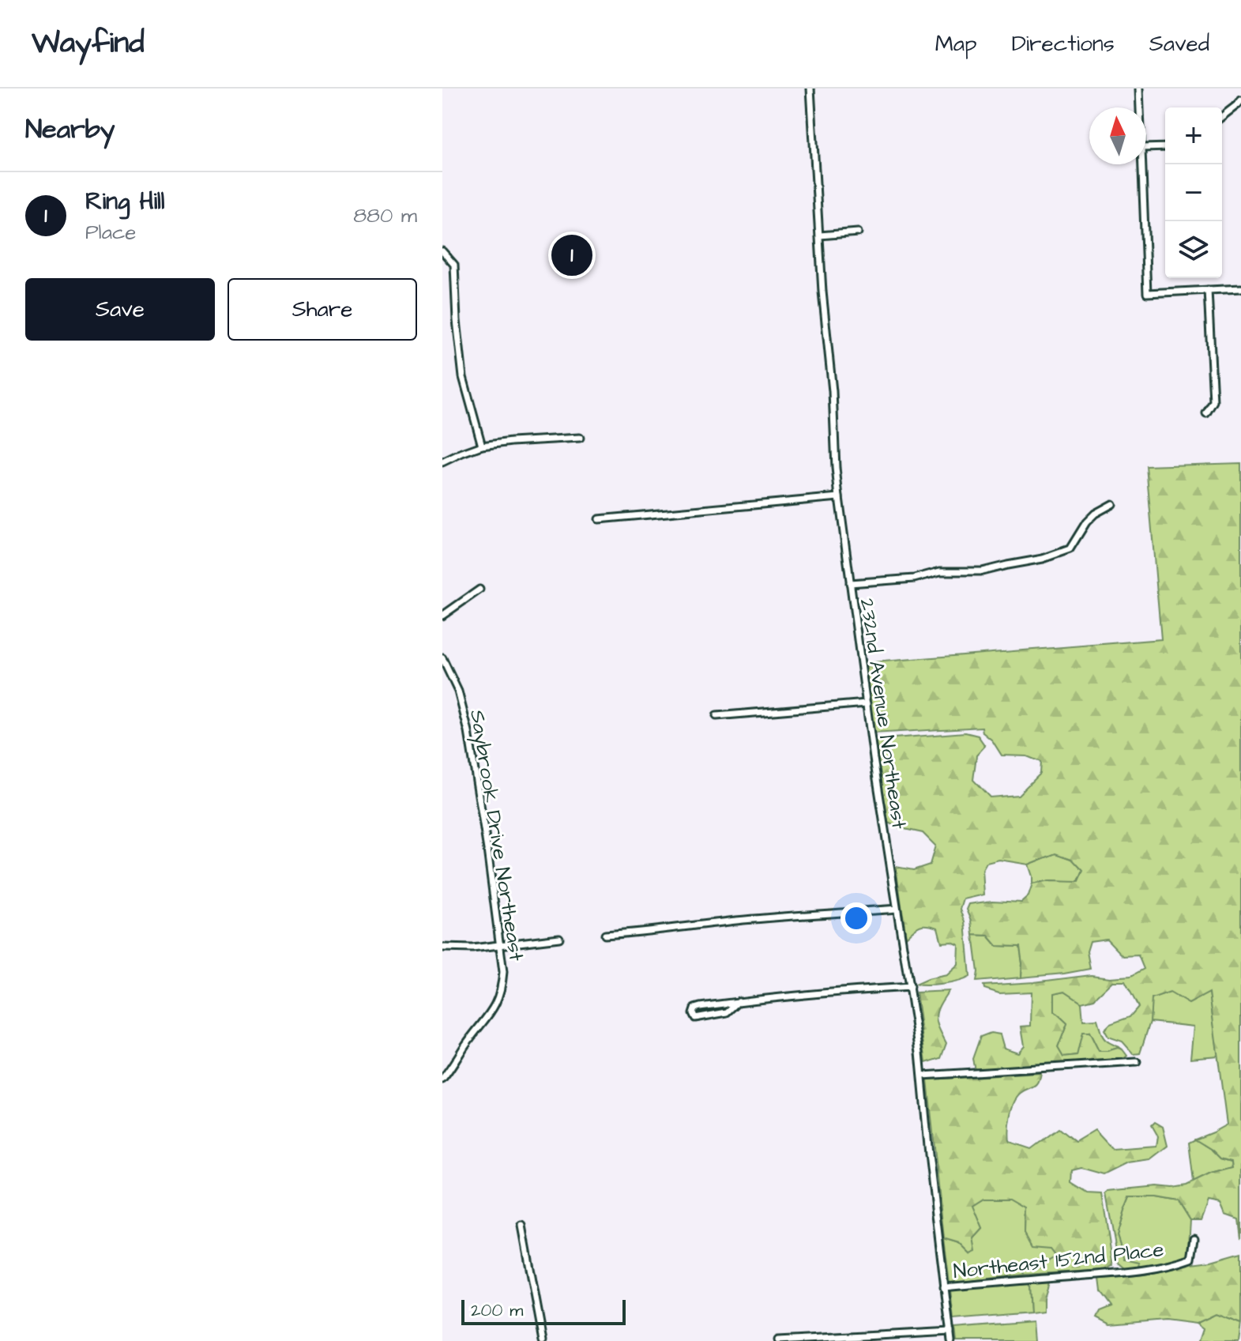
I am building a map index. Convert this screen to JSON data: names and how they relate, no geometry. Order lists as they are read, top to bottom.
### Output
{
  "streets": {
    "street": ["232nd Avenue Northeast", "Saybrook Drive Northeast", "Northeast 152nd Place"]
  },
  "crossings": [
    ["232nd Avenue Northeast", "Northeast 152nd Place"]
  ],
  "scale_bar": "200 m",
  "north": "top",
  "page": {
    "header": "Wayfind",
    "nav": ["Map", "Directions", "Saved"],
    "heading": "Nearby",
    "map_buttons": ["+", "−"],
    "list": [
      {
        "mark": "1",
        "name": "Ring Hill",
        "note": "Place",
        "value": "880 m"
      }
    ],
    "pins": "1",
    "buttons": ["Save", "Share"],
    "scale": "200 m"
  }
}
